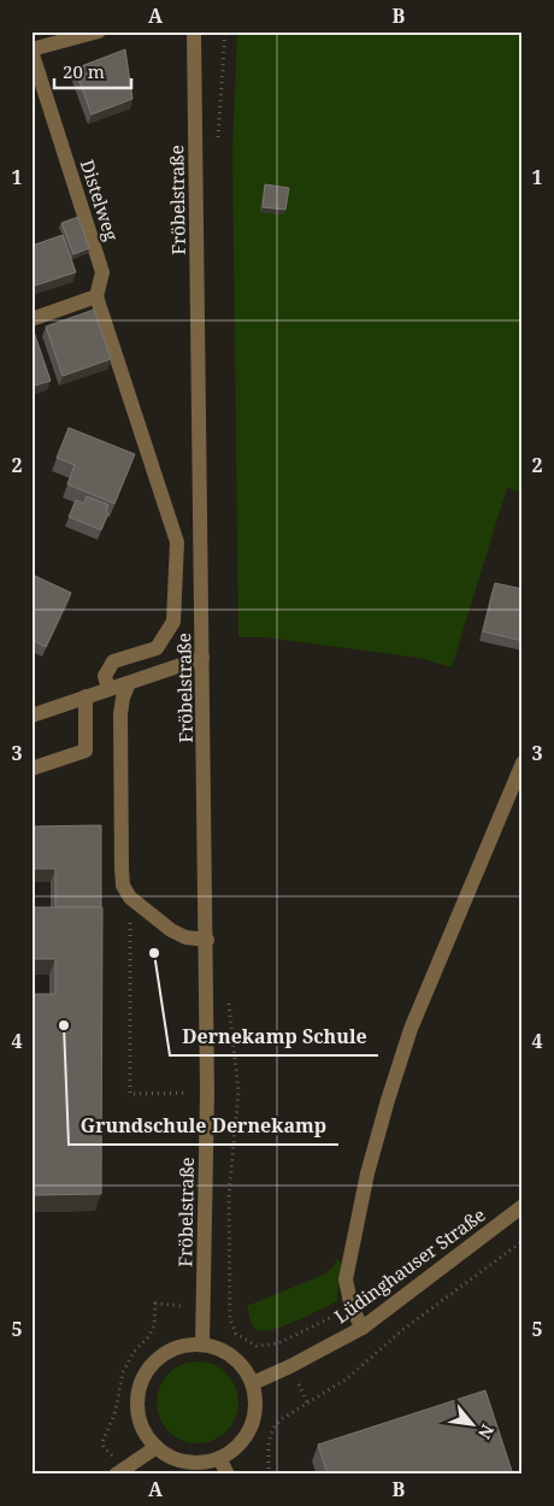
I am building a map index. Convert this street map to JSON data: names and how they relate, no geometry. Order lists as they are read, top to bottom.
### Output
{
  "streets": {
    "street": ["Distelweg", "Fröbelstraße", "Lüdinghauser Straße"]
  },
  "crossings": [
    ["Fröbelstraße", "Lüdinghauser Straße"]
  ],
  "places": ["Dernekamp Schule", "Grundschule Dernekamp"],
  "scale_bar": "20 m",
  "north": "bottom right",
  "grid": {
    "columns": ["A", "B"],
    "rows": [
      "1",
      "2",
      "3",
      "4",
      "5"
    ]
  }
}
